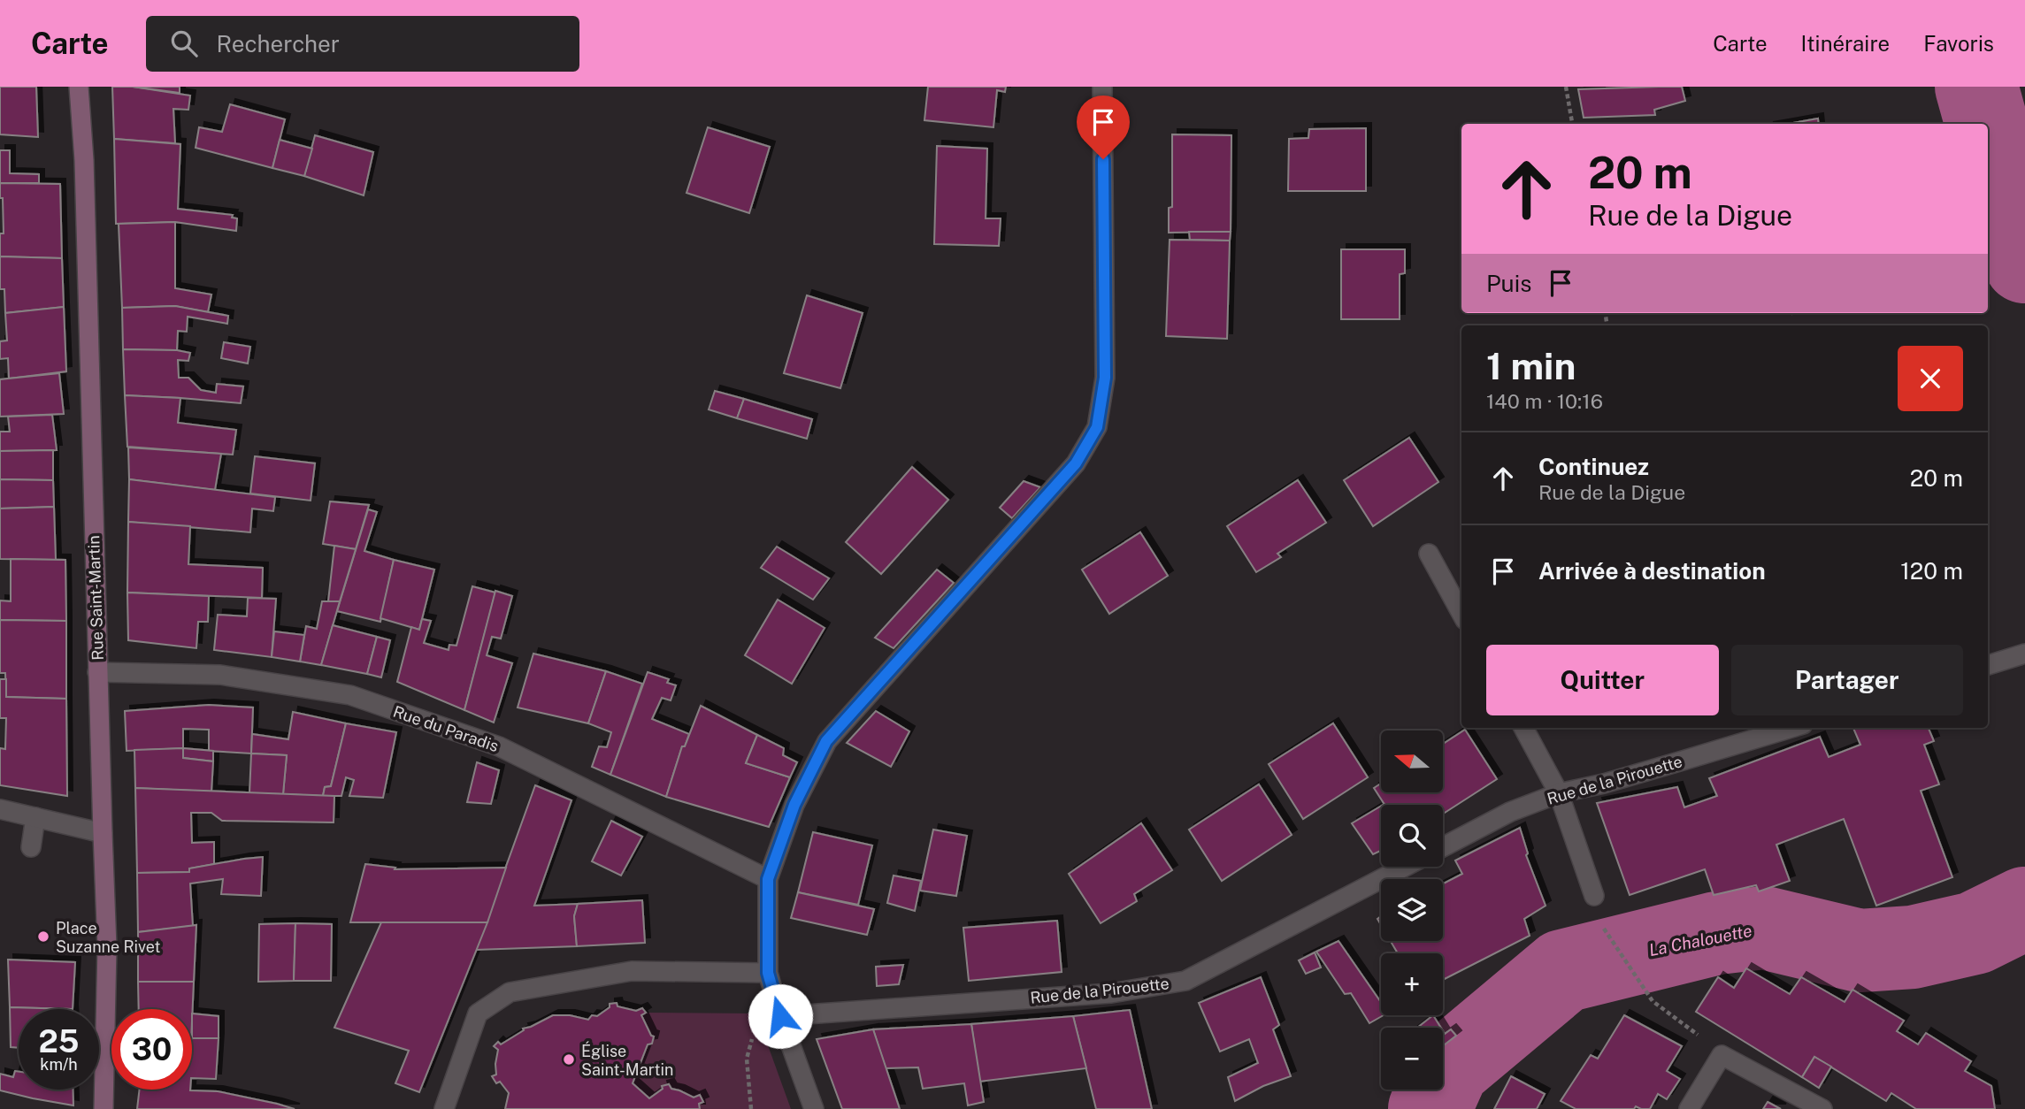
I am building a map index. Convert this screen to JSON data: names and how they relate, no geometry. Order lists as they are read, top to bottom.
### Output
{
  "streets": {
    "main road": ["Rue Saint-Martin"],
    "street": ["Rue du Paradis", "Rue de la Pirouette"]
  },
  "crossings": [
    ["Rue Saint-Martin", "Rue du Paradis"]
  ],
  "water": ["La Chalouette"],
  "places": ["Place Suzanne Rivet", "Église Saint-Martin"],
  "north": "left",
  "page": {
    "header": "Carte",
    "search": "Rechercher",
    "nav": ["Carte", "Itinéraire", "Favoris"],
    "turn": ["20 m", "Rue de la Digue"],
    "then": "Puis",
    "heading": ["1 min", "140 m · 10:16"],
    "list": [
      {
        "name": "Continuez",
        "note": "Rue de la Digue",
        "value": "20 m"
      },
      {
        "name": "Arrivée à destination",
        "value": "120 m"
      }
    ],
    "buttons": ["Quitter", "Partager"],
    "map_buttons": ["+", "−"],
    "speed": "25 km/h",
    "limit": "30"
  }
}
